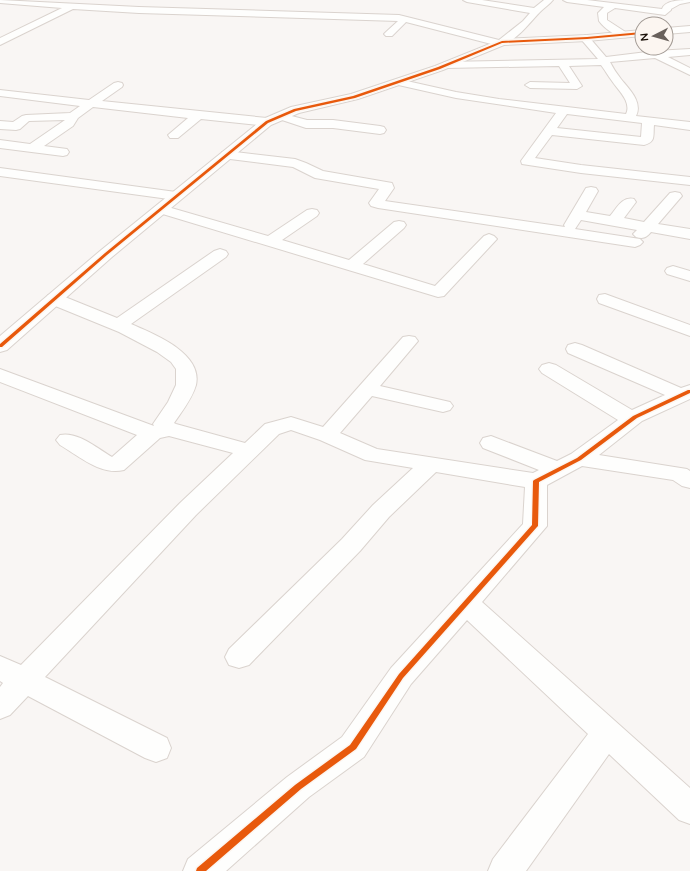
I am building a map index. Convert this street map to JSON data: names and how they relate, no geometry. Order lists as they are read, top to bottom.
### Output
{
  "north": "left"
}
